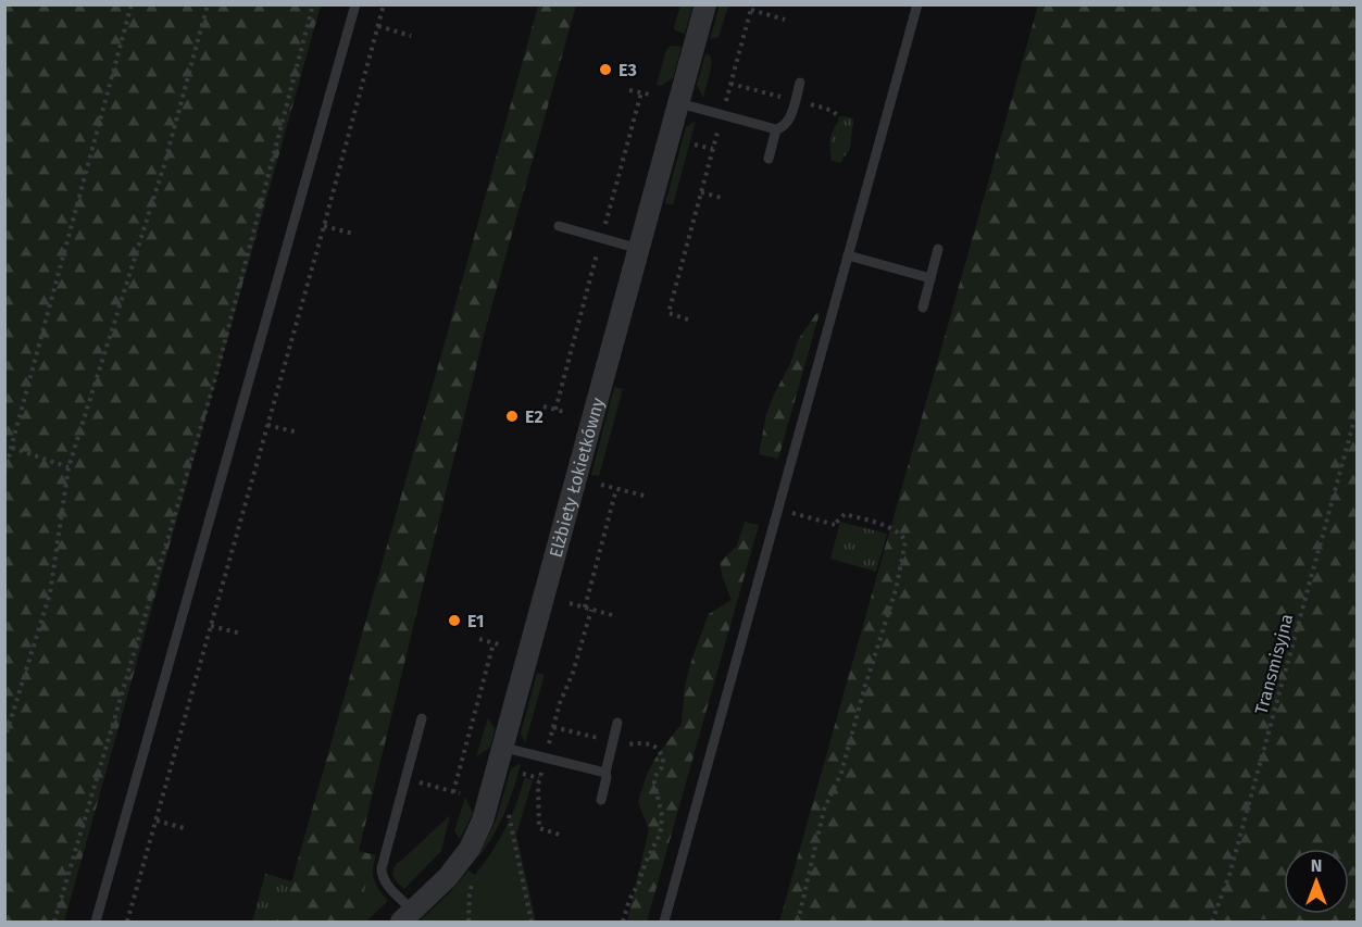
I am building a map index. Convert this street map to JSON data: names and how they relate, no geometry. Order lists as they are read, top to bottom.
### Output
{
  "streets": {
    "street": ["Elżbiety Łokietkówny"],
    "path": ["Transmisyjna"]
  },
  "places": ["E3", "E2", "E1"],
  "north": "top"
}
